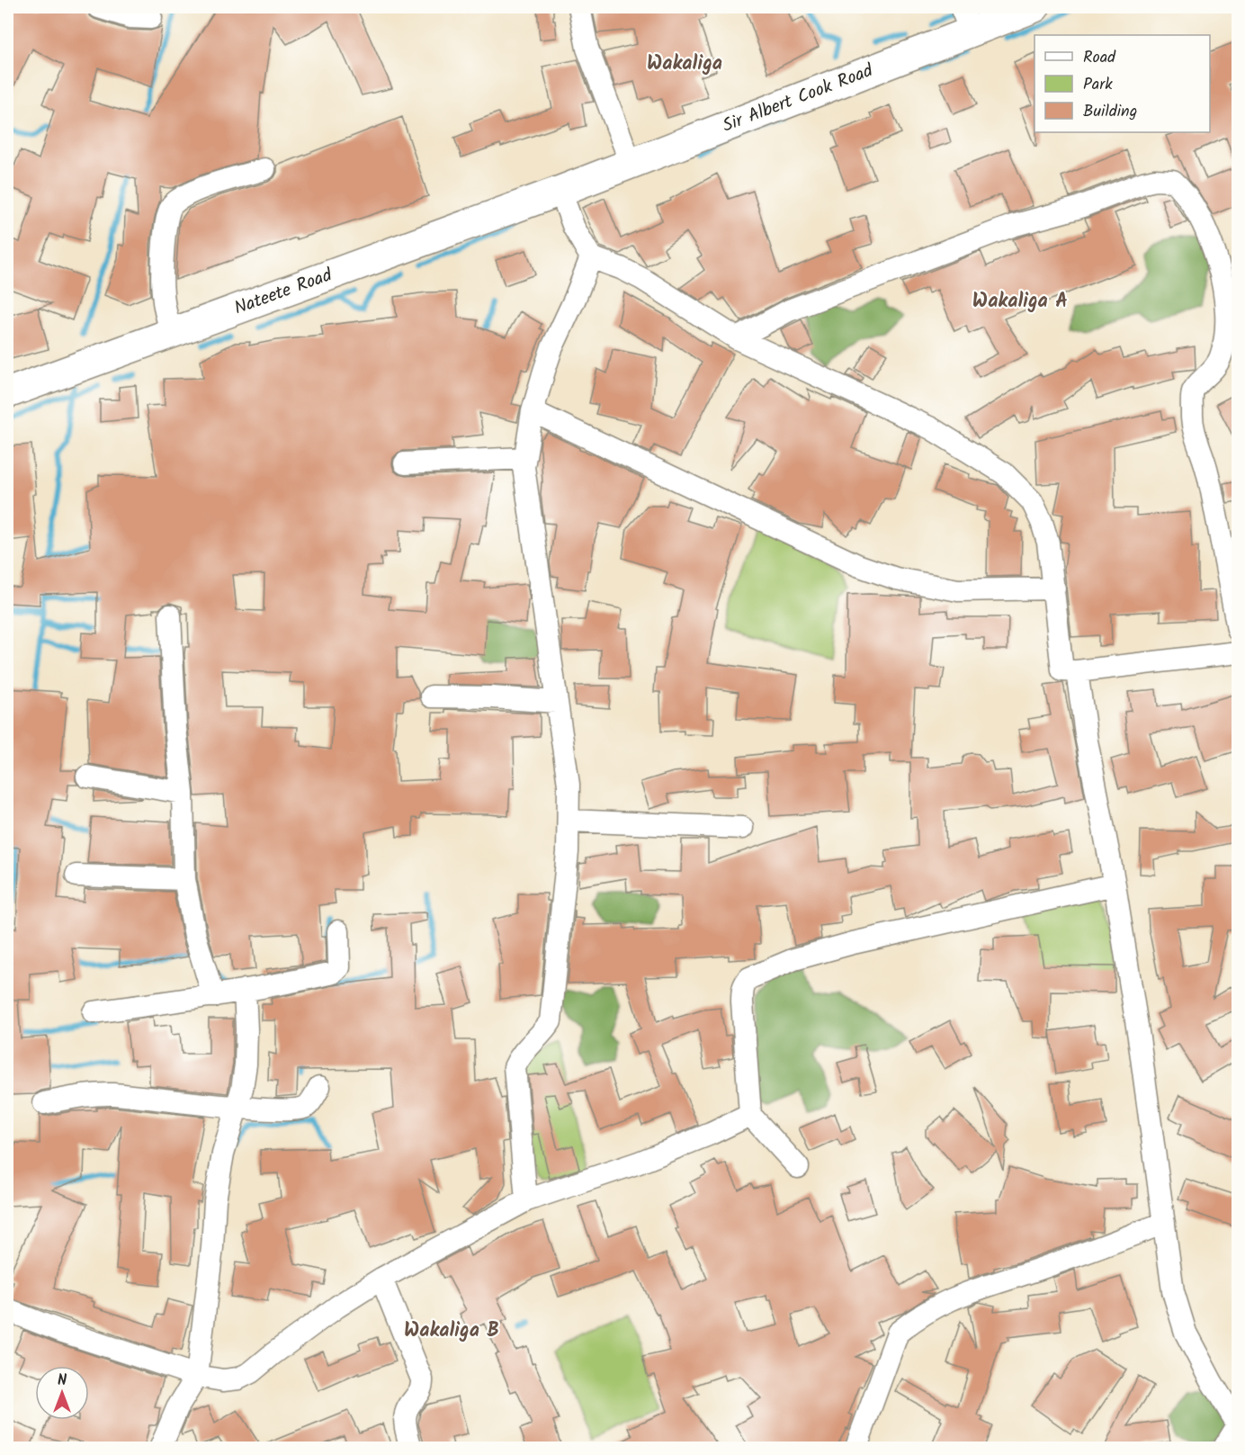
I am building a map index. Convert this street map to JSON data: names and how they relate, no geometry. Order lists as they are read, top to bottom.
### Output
{
  "streets": {
    "main road": ["Sir Albert Cook Road", "Nateete Road"]
  },
  "crossings": [
    ["Sir Albert Cook Road", "Nateete Road"]
  ],
  "districts": ["Wakaliga", "Wakaliga A", "Wakaliga B"],
  "legend": ["Road", "Park", "Building"],
  "north": "top"
}
